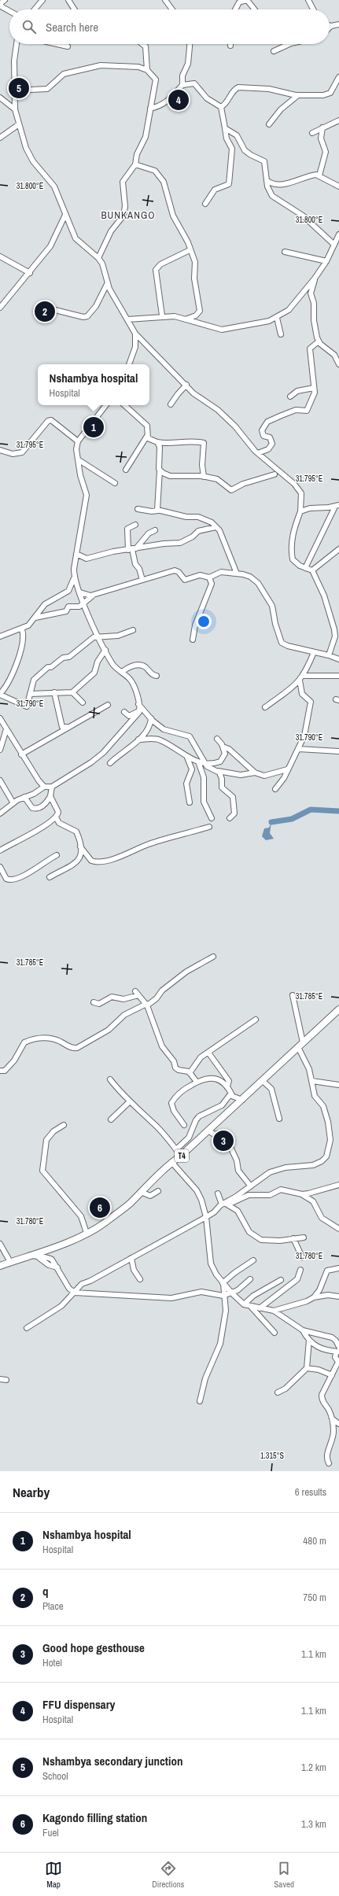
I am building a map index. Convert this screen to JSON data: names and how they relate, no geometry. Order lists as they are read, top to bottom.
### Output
{
  "streets": {
    "highway": ["T4"]
  },
  "districts": ["BUNKANGO"],
  "page": {
    "search": "Search here",
    "pins": [
      "5",
      "4",
      "2",
      "1",
      "3",
      "6"
    ],
    "popup": ["Nshambya hospital", "Hospital"],
    "heading": ["Nearby", "6 results"],
    "list": [
      {
        "mark": "1",
        "name": "Nshambya hospital",
        "note": "Hospital",
        "value": "480 m"
      },
      {
        "mark": "2",
        "name": "q",
        "note": "Place",
        "value": "750 m"
      },
      {
        "mark": "3",
        "name": "Good hope gesthouse",
        "note": "Hotel",
        "value": "1.1 km"
      },
      {
        "mark": "4",
        "name": "FFU dispensary",
        "note": "Hospital",
        "value": "1.1 km"
      },
      {
        "mark": "5",
        "name": "Nshambya secondary junction",
        "note": "School",
        "value": "1.2 km"
      },
      {
        "mark": "6",
        "name": "Kagondo filling station",
        "note": "Fuel",
        "value": "1.3 km"
      }
    ],
    "nav": ["Map", "Directions", "Saved"]
  },
  "coordinates": [
    "31.800°E",
    "31.795°E",
    "31.790°E",
    "31.785°E",
    "31.780°E",
    "1.315°S"
  ]
}
